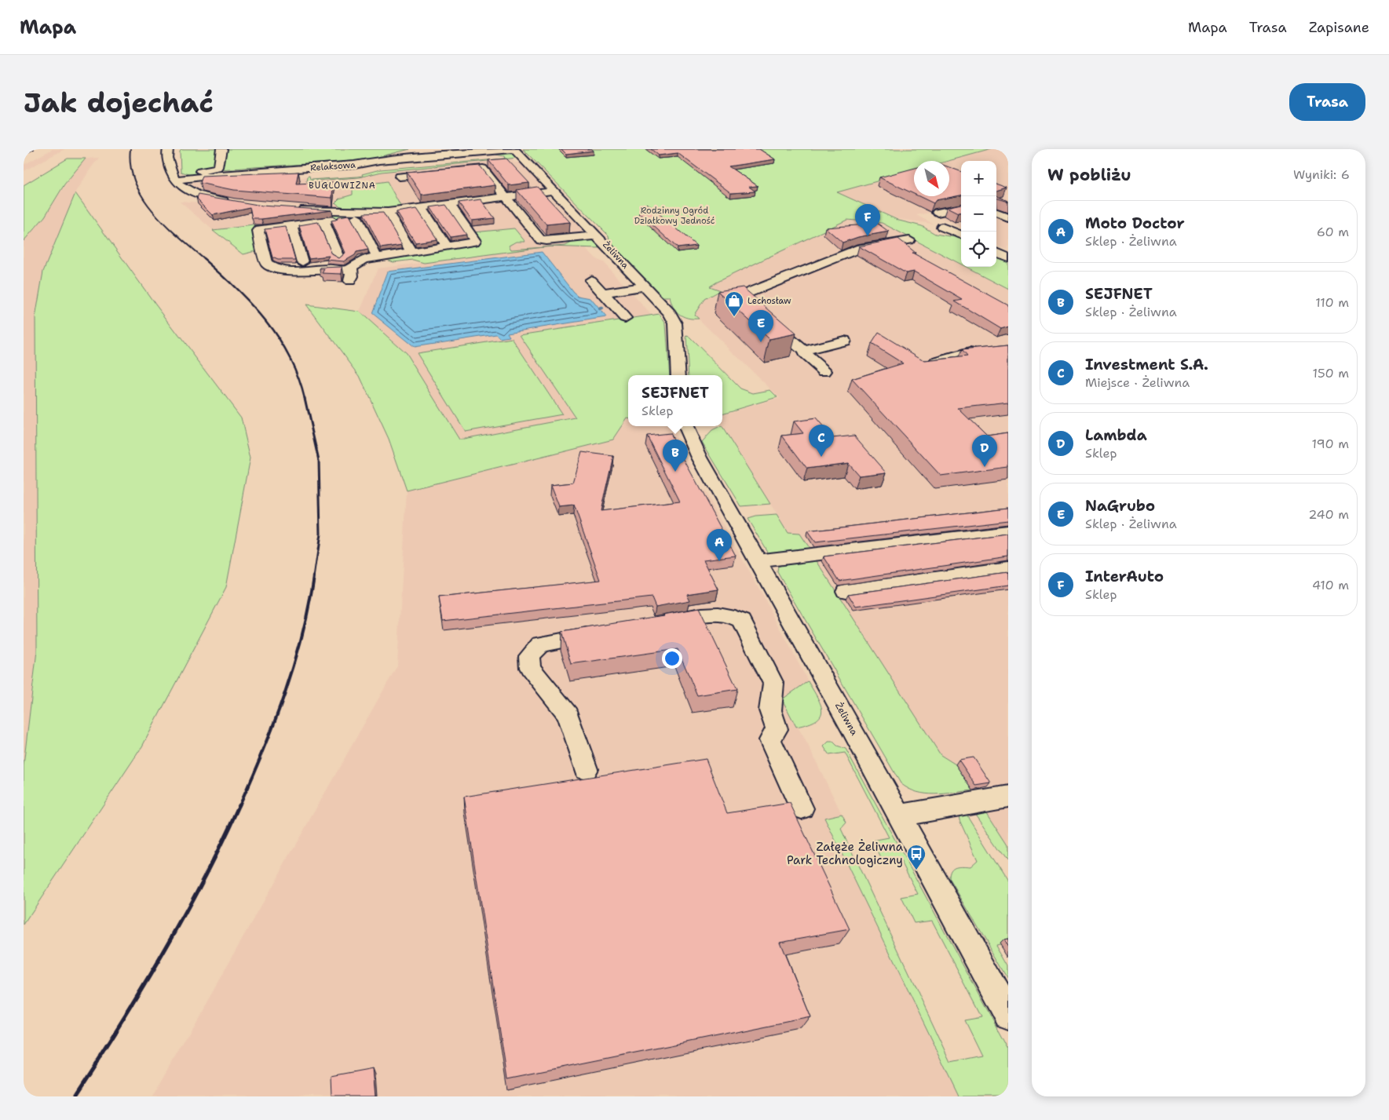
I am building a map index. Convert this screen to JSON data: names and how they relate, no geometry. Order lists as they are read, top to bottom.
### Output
{
  "streets": {
    "street": ["Relaksowa", "Żeliwna"]
  },
  "crossings": [
    ["Relaksowa", "Żeliwna"]
  ],
  "districts": ["BUGLOWIZNA"],
  "parks": ["Rodzinny Ogród Działkowy Jedność"],
  "places": {
    "shop": ["Lechosław"],
    "bus stop": ["Załęże Żeliwna Park Technologiczny"]
  },
  "north": "bottom right",
  "page": {
    "header": "Mapa",
    "nav": ["Mapa", "Trasa", "Zapisane"],
    "buttons": "Trasa",
    "title": "Jak dojechać",
    "heading": ["W pobliżu", "Wyniki: 6"],
    "map_buttons": ["+", "−"],
    "list": [
      {
        "mark": "A",
        "name": "Moto Doctor",
        "note": "Sklep · Żeliwna",
        "value": "60 m"
      },
      {
        "mark": "B",
        "name": "SEJFNET",
        "note": "Sklep · Żeliwna",
        "value": "110 m"
      },
      {
        "mark": "C",
        "name": "Investment S.A.",
        "note": "Miejsce · Żeliwna",
        "value": "150 m"
      },
      {
        "mark": "D",
        "name": "Lambda",
        "note": "Sklep",
        "value": "190 m"
      },
      {
        "mark": "E",
        "name": "NaGrubo",
        "note": "Sklep · Żeliwna",
        "value": "240 m"
      },
      {
        "mark": "F",
        "name": "InterAuto",
        "note": "Sklep",
        "value": "410 m"
      }
    ],
    "pins": [
      "F",
      "E",
      "C",
      "D",
      "B",
      "A"
    ],
    "popup": ["SEJFNET", "Sklep"]
  }
}
